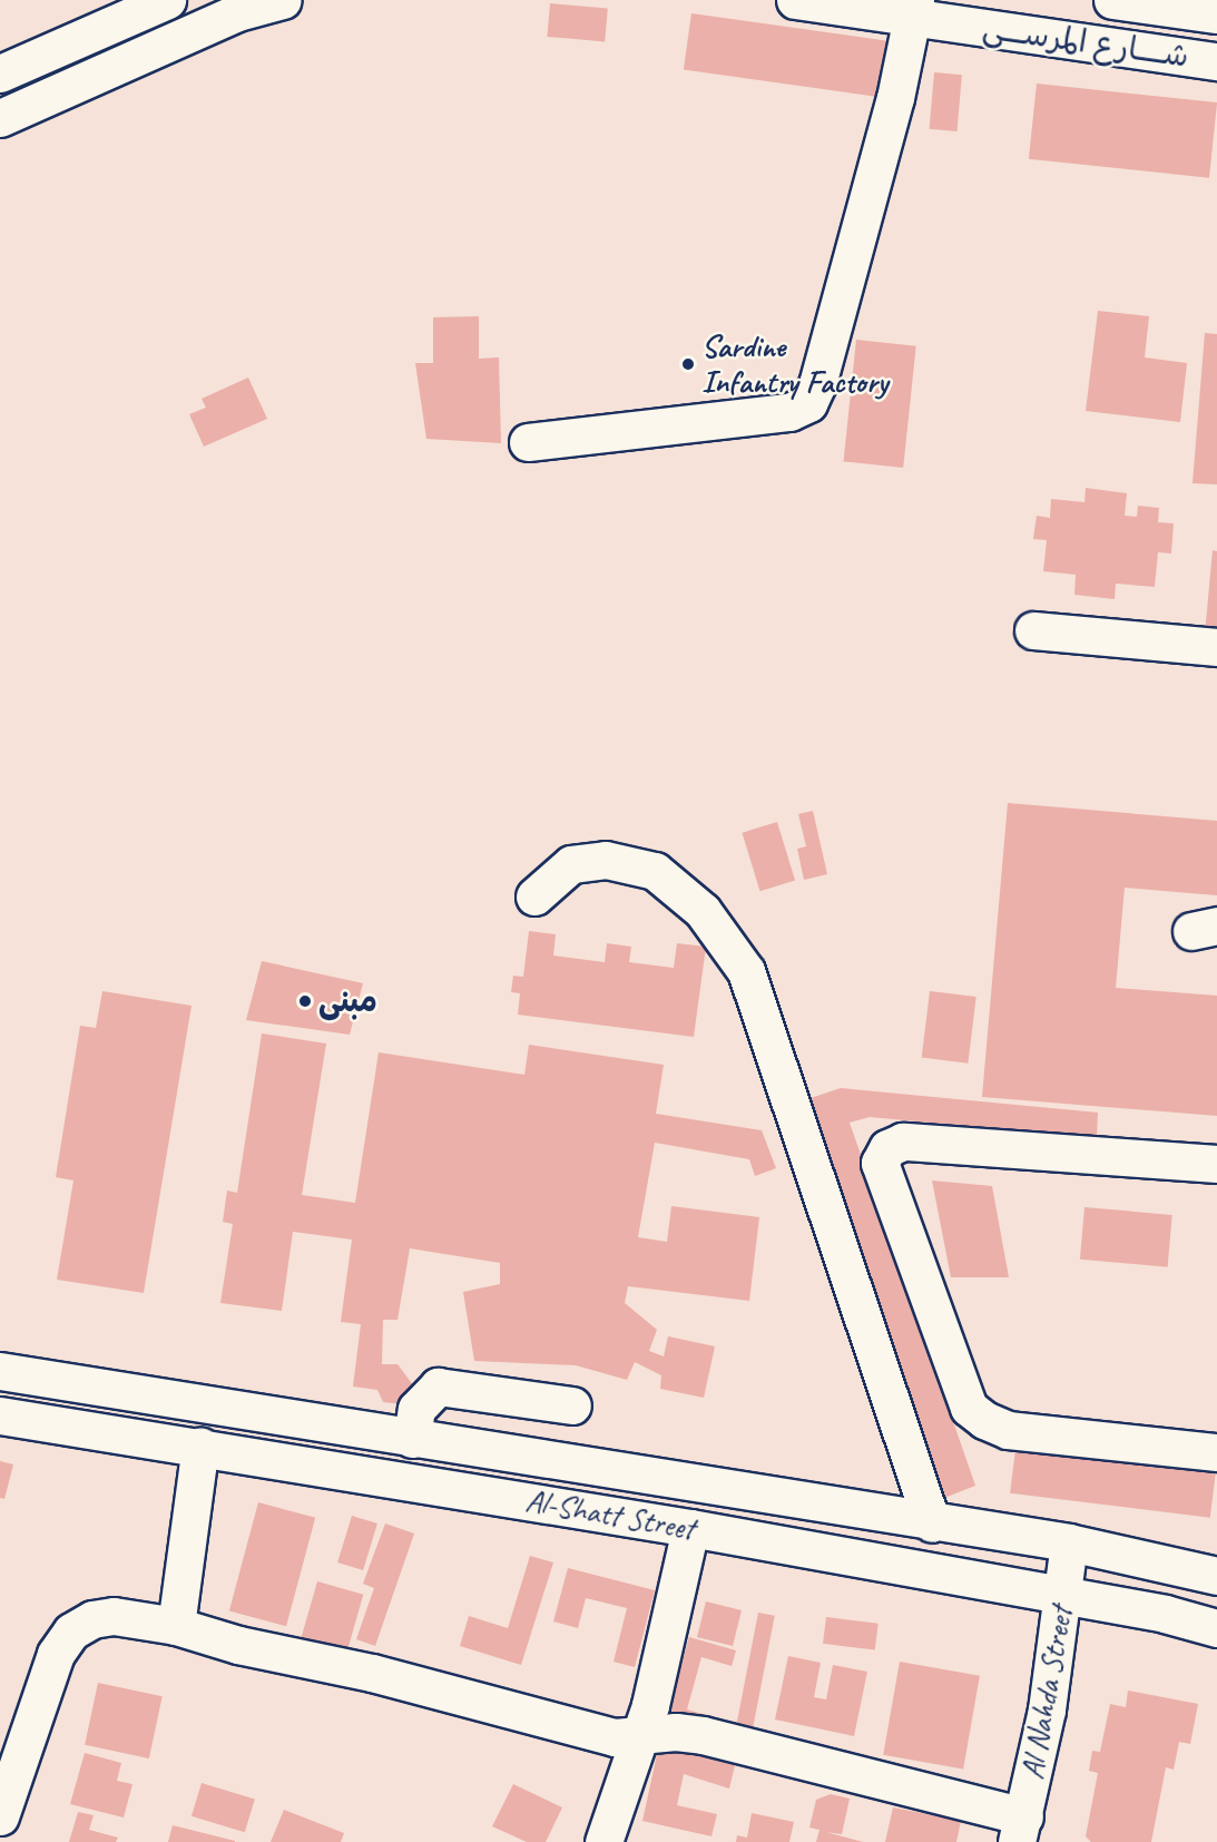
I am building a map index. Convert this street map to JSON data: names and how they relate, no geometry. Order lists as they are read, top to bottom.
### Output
{
  "streets": {
    "street": ["شــــارع المرســـى", "Al-Shatt Street", "Al Nahda Street"]
  },
  "crossings": [
    ["Al-Shatt Street", "Al Nahda Street"]
  ],
  "places": ["Sardine Infantry Factory", "مبنى"]
}
